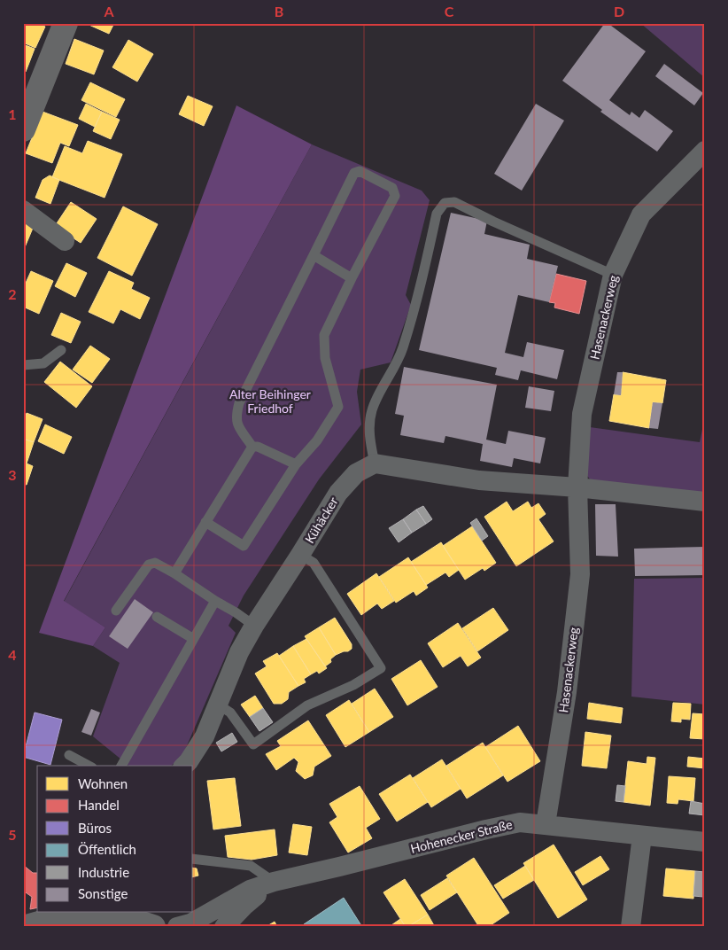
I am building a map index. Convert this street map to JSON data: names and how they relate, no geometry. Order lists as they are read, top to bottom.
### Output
{
  "streets": {
    "street": ["Hasenackerweg", "Kühäcker", "Hohenecker Straße"]
  },
  "crossings": [
    ["Hasenackerweg", "Hohenecker Straße"]
  ],
  "parks": ["Alter Beihinger Friedhof"],
  "legend": [
    "Wohnen",
    "Handel",
    "Büros",
    "Öffentlich",
    "Industrie",
    "Sonstige"
  ],
  "grid": {
    "columns": [
      "A",
      "B",
      "C",
      "D"
    ],
    "rows": [
      "1",
      "2",
      "3",
      "4",
      "5"
    ]
  }
}
